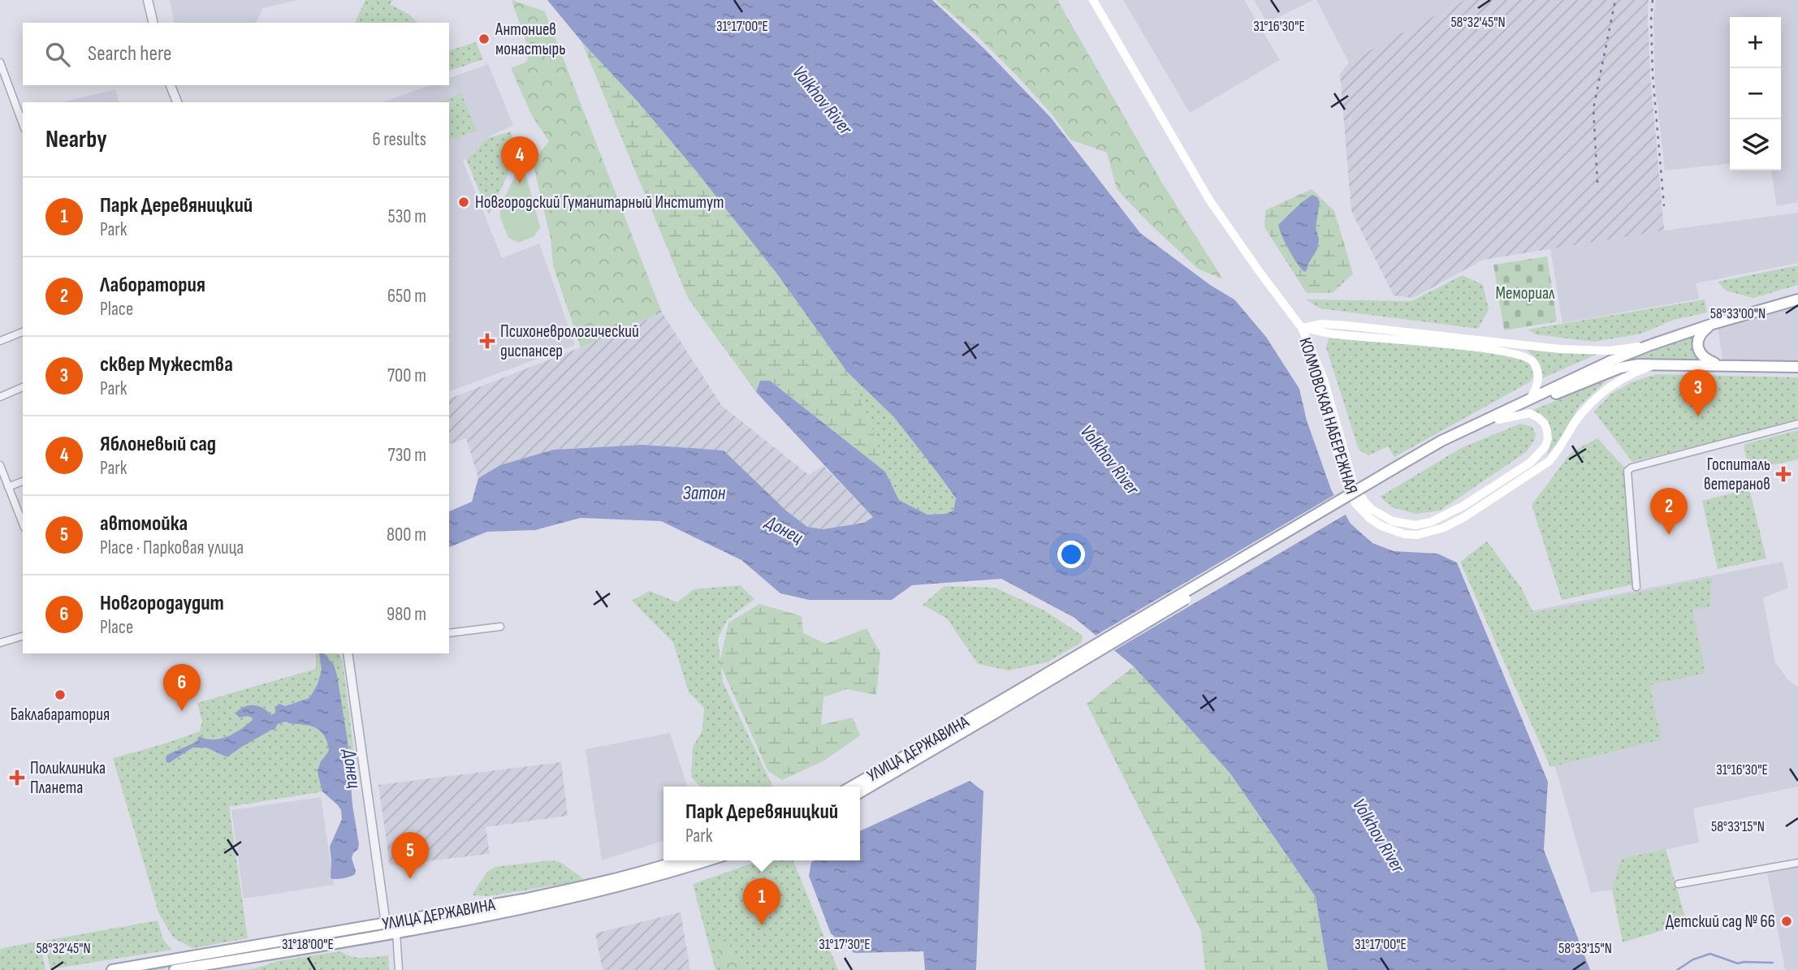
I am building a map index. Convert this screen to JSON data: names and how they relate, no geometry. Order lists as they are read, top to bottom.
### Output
{
  "streets": {
    "main road": ["КОЛМОВСКАЯ НАБЕРЕЖНАЯ", "УЛИЦА ДЕРЖАВИНА"]
  },
  "water": ["Volkhov River", "Затон", "Донец"],
  "parks": ["Мемориал"],
  "places": {
    "other": [
      "Антониев монастырь",
      "Новгородский Гуманитарный Институт",
      "Баклабаратория",
      "Детский сад № 66"
    ],
    "health": ["Психоневрологический диспансер", "Госпиталь ветеранов", "Поликлиника Планета"]
  },
  "page": {
    "map_buttons": ["+", "−"],
    "search": "Search here",
    "heading": ["Nearby", "6 results"],
    "pins": [
      "4",
      "3",
      "2",
      "6",
      "5",
      "1"
    ],
    "list": [
      {
        "mark": "1",
        "name": "Парк Деревяницкий",
        "note": "Park",
        "value": "530 m"
      },
      {
        "mark": "2",
        "name": "Лаборатория",
        "note": "Place",
        "value": "650 m"
      },
      {
        "mark": "3",
        "name": "сквер Мужества",
        "note": "Park",
        "value": "700 m"
      },
      {
        "mark": "4",
        "name": "Яблоневый сад",
        "note": "Park",
        "value": "730 m"
      },
      {
        "mark": "5",
        "name": "автомойка",
        "note": "Place · Парковая улица",
        "value": "800 m"
      },
      {
        "mark": "6",
        "name": "Новгородаудит",
        "note": "Place",
        "value": "980 m"
      }
    ],
    "popup": ["Парк Деревяницкий", "Park"]
  },
  "coordinates": [
    "58°32'45\"N",
    "31°17'00\"E",
    "31°16'30\"E",
    "58°33'00\"N",
    "58°33'15\"N",
    "31°18'00\"E",
    "31°17'30\"E"
  ]
}
